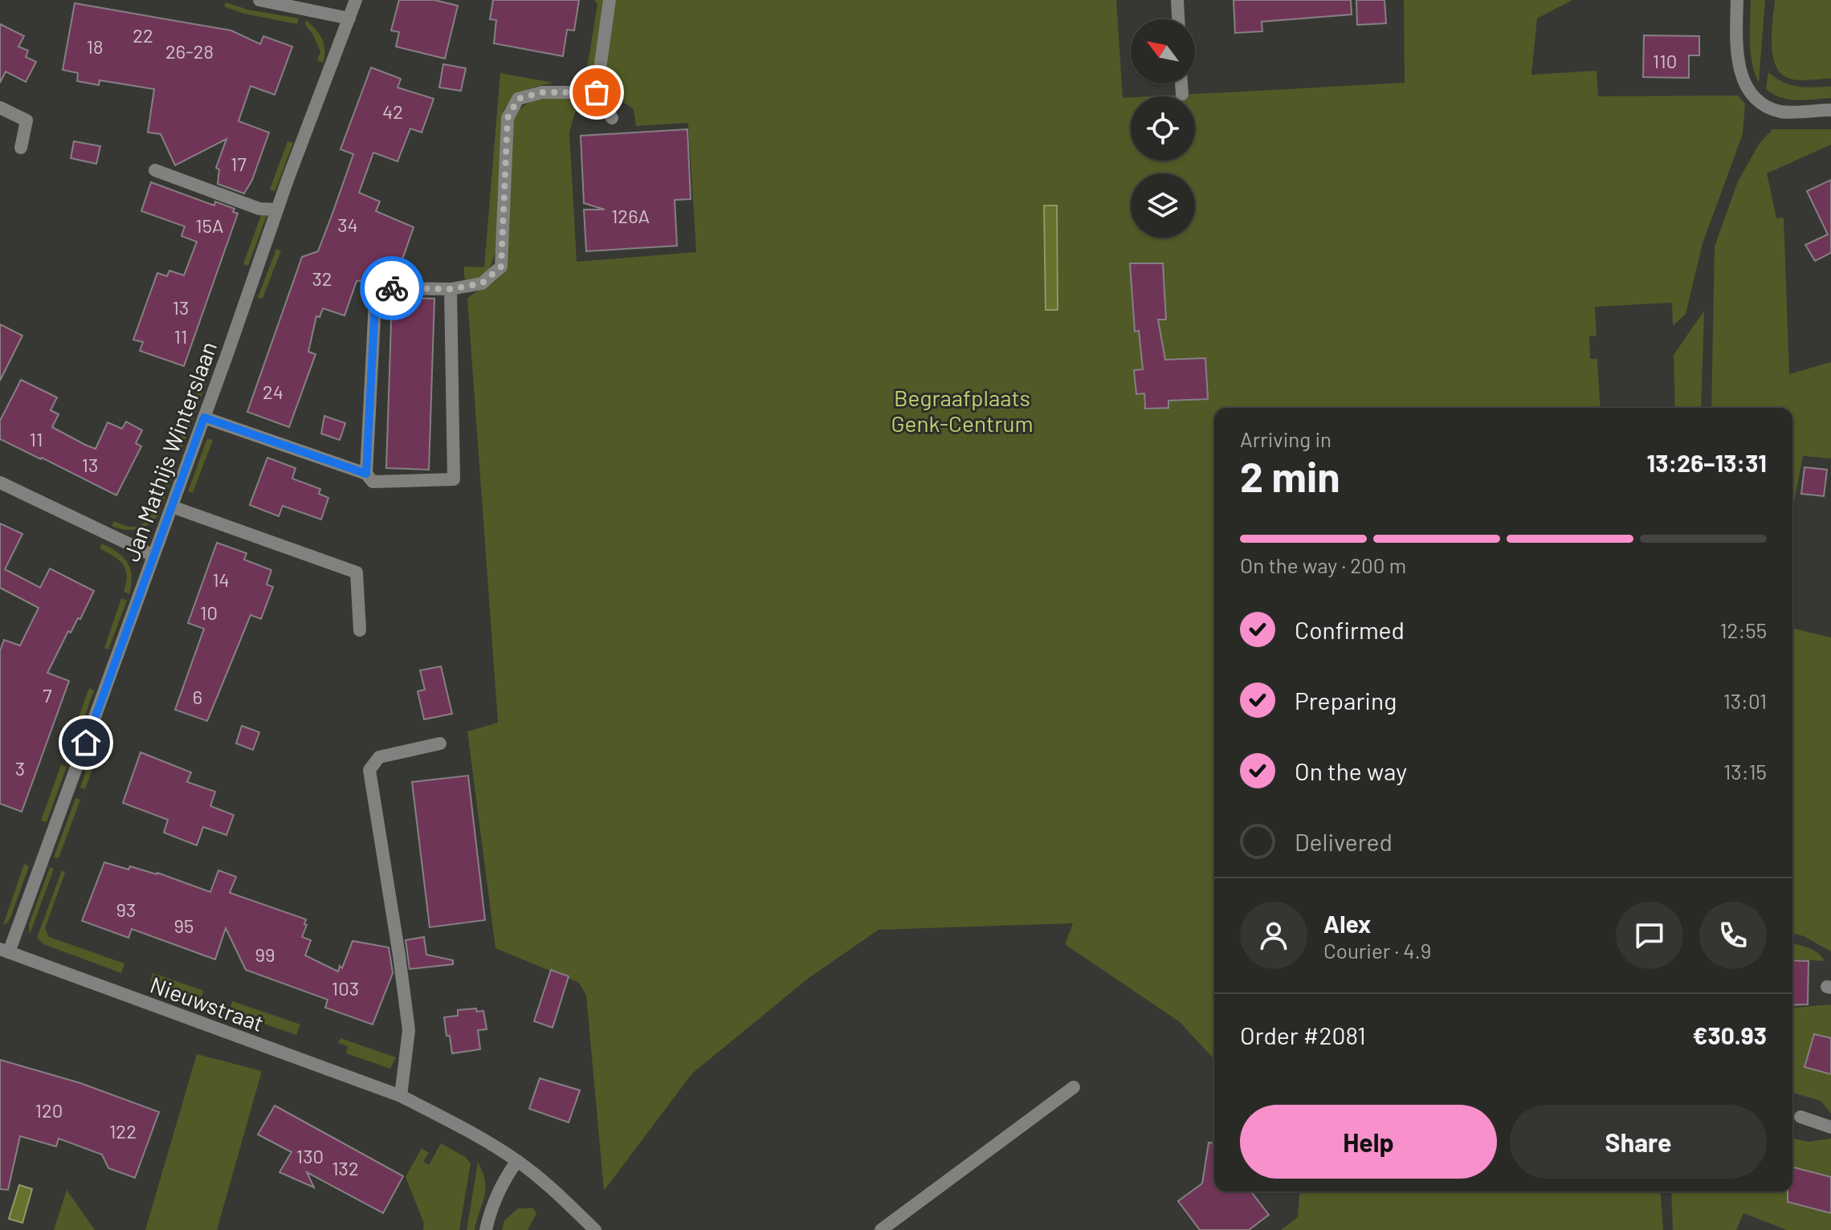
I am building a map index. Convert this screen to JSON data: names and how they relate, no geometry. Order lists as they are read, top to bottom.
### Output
{
  "streets": {
    "street": ["Jan Mathijs Winterslaan", "Nieuwstraat"]
  },
  "crossings": [
    ["Jan Mathijs Winterslaan", "Nieuwstraat"]
  ],
  "parks": ["Begraafplaats Genk-Centrum"],
  "house_numbers": [
    "22",
    "18",
    "26-28",
    "110",
    "42",
    "17",
    "126A",
    "34",
    "15A",
    "32",
    "13",
    "11",
    "24",
    "11",
    "13",
    "14",
    "10",
    "7",
    "6",
    "3",
    "93",
    "95",
    "99",
    "103",
    "120",
    "122",
    "130",
    "132"
  ],
  "north": "top left",
  "page": {
    "heading": ["2 min", "Arriving in", "13:26–13:31"],
    "panel": [
      "Alex",
      "Courier · 4.9",
      "Order #2081",
      "€30.93"
    ],
    "bar": "On the way · 200 m",
    "list": [
      ["Confirmed", "12:55"],
      ["Preparing", "13:01"],
      ["On the way", "13:15"],
      "Delivered"
    ],
    "buttons": ["Help", "Share"]
  }
}
